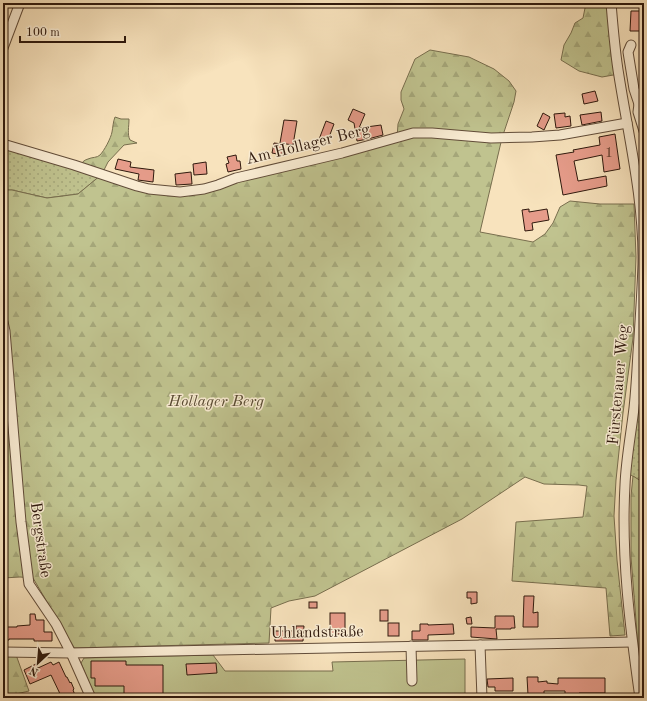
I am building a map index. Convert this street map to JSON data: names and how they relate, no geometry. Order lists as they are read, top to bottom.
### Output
{
  "streets": {
    "street": [
      "Am Hollager Berg",
      "Fürstenauer Weg",
      "Bergstraße",
      "Uhlandstraße"
    ]
  },
  "crossings": [
    ["Am Hollager Berg", "Fürstenauer Weg"],
    ["Fürstenauer Weg", "Uhlandstraße"],
    ["Bergstraße", "Uhlandstraße"]
  ],
  "parks": ["Hollager Berg"],
  "house_numbers": ["1"],
  "scale_bar": "100 m",
  "north": "bottom left"
}
